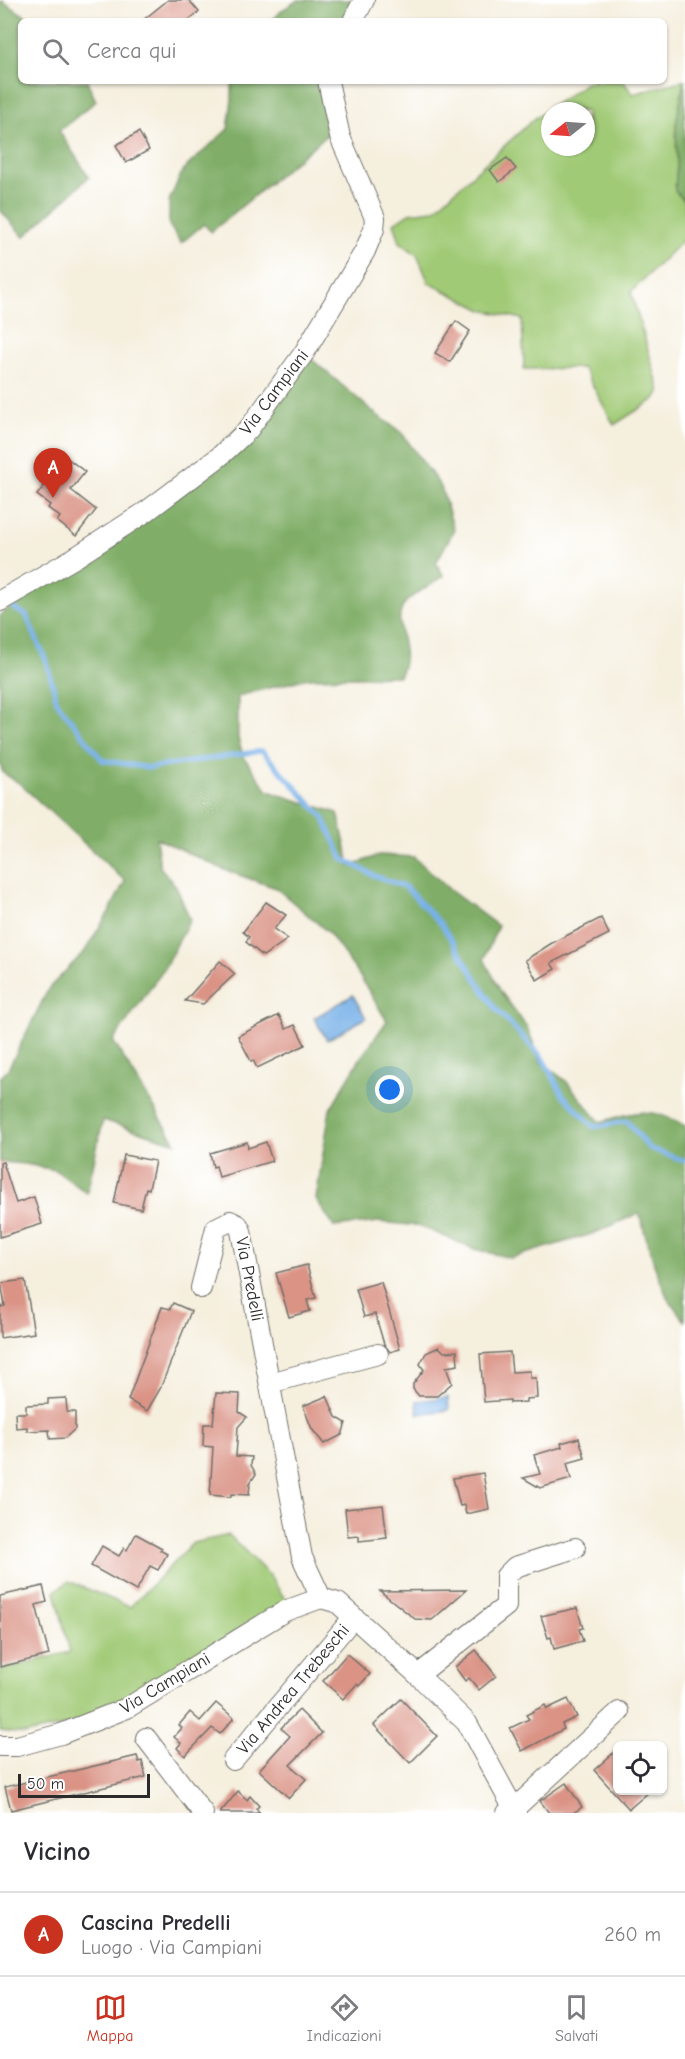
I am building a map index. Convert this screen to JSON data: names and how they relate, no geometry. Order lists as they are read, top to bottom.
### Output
{
  "streets": {
    "street": ["Via Campiani", "Via Predelli", "Via Andrea Trebeschi"]
  },
  "crossings": [
    ["Via Campiani", "Via Predelli"],
    ["Via Campiani", "Via Andrea Trebeschi"],
    ["Via Predelli", "Via Andrea Trebeschi"]
  ],
  "scale_bar": "50 m",
  "north": "left",
  "page": {
    "search": "Cerca qui",
    "pins": "A",
    "scale": "50 m",
    "heading": "Vicino",
    "list": [
      {
        "mark": "A",
        "name": "Cascina Predelli",
        "note": "Luogo · Via Campiani",
        "value": "260 m"
      }
    ],
    "nav": ["Mappa", "Indicazioni", "Salvati"]
  }
}
